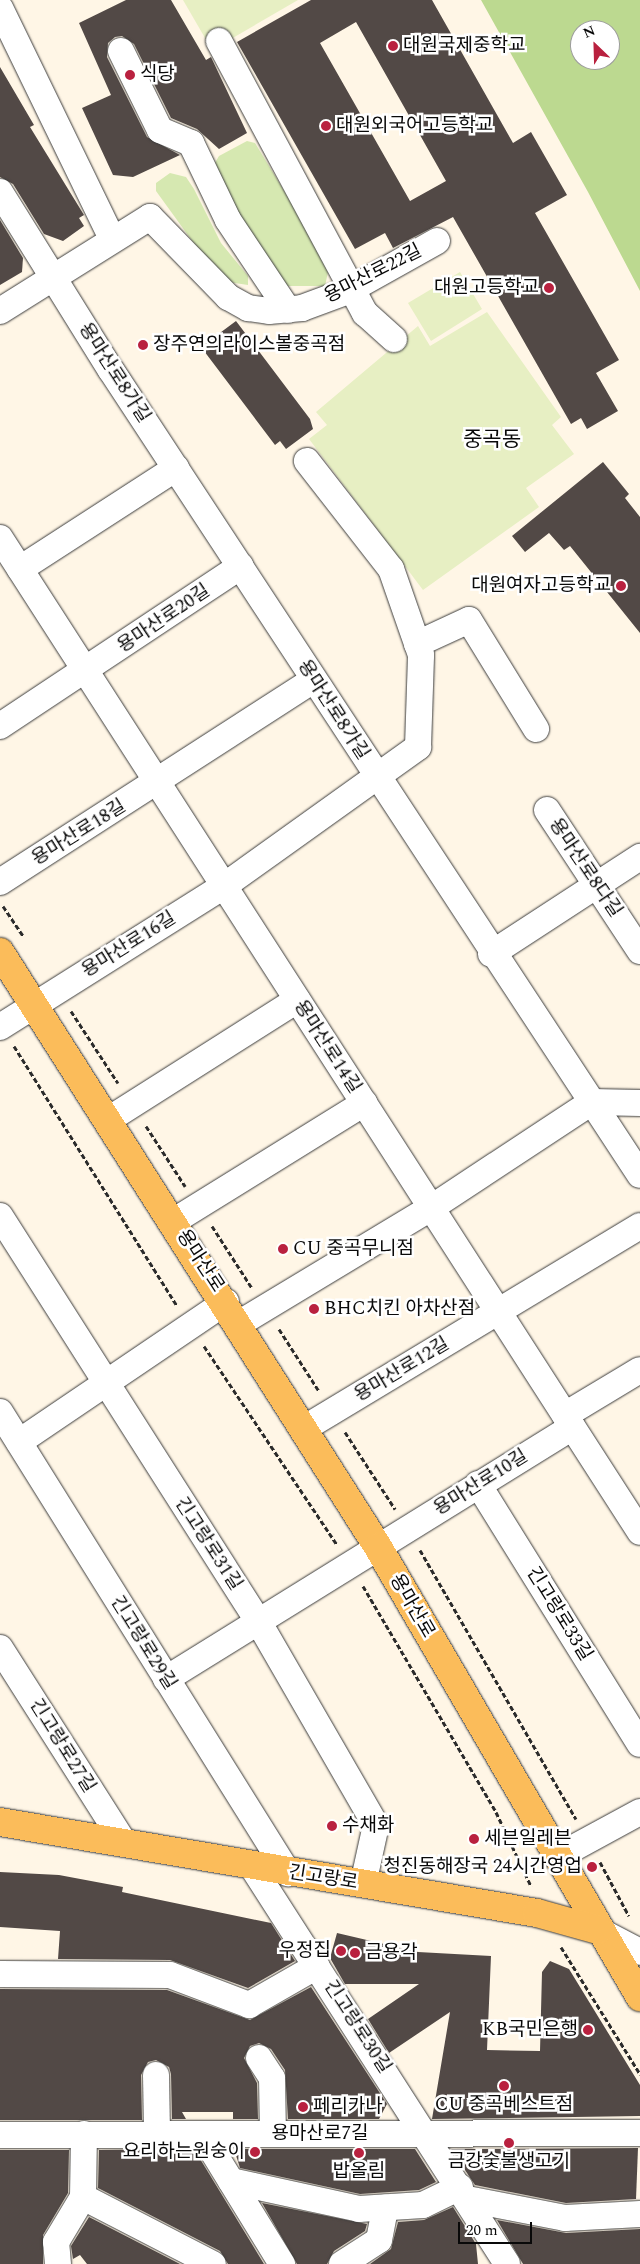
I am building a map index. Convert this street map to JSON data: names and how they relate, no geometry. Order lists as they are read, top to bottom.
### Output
{
  "streets": {
    "main road": ["용마산로", "긴고랑로"],
    "street": [
      "용마산로22길",
      "용마산로8가길",
      "용마산로20길",
      "용마산로18길",
      "용마산로8다길",
      "용마산로16길",
      "용마산로14길",
      "용마산로12길",
      "용마산로10길",
      "긴고랑로31길",
      "긴고랑로33길",
      "긴고랑로29길",
      "긴고랑로27길",
      "긴고랑로30길",
      "용마산로7길"
    ]
  },
  "crossings": [
    ["용마산로22길", "용마산로8가길"],
    ["용마산로8가길", "용마산로20길"],
    ["용마산로8가길", "용마산로18길"],
    ["용마산로8가길", "용마산로16길"],
    ["용마산로16길", "용마산로14길"],
    ["용마산로16길", "용마산로"],
    ["용마산로14길", "용마산로"],
    ["용마산로", "용마산로12길"],
    ["용마산로", "용마산로10길"],
    ["용마산로", "긴고랑로"],
    ["용마산로10길", "긴고랑로31길"],
    ["용마산로10길", "긴고랑로33길"],
    ["용마산로10길", "긴고랑로29길"],
    ["긴고랑로31길", "긴고랑로"],
    ["긴고랑로29길", "긴고랑로"],
    ["긴고랑로27길", "긴고랑로"],
    ["긴고랑로", "긴고랑로30길"],
    ["긴고랑로30길", "용마산로7길"]
  ],
  "districts": ["중곡동"],
  "places": [
    "대원국제중학교",
    "식당",
    "대원외국어고등학교",
    "대원고등학교",
    "장주연의라이스볼중곡점",
    "대원여자고등학교",
    "CU 중곡무니점",
    "BHC치킨 아차산점",
    "수채화",
    "세븐일레븐",
    "청진동해장국 24시간영업",
    "우정집",
    "금용각",
    "KB국민은행",
    "CU 중곡베스트점",
    "페리카나",
    "금강숯불생고기",
    "요리하는원숭이",
    "밥올림"
  ],
  "scale_bar": "20 m",
  "north": "top left"
}
